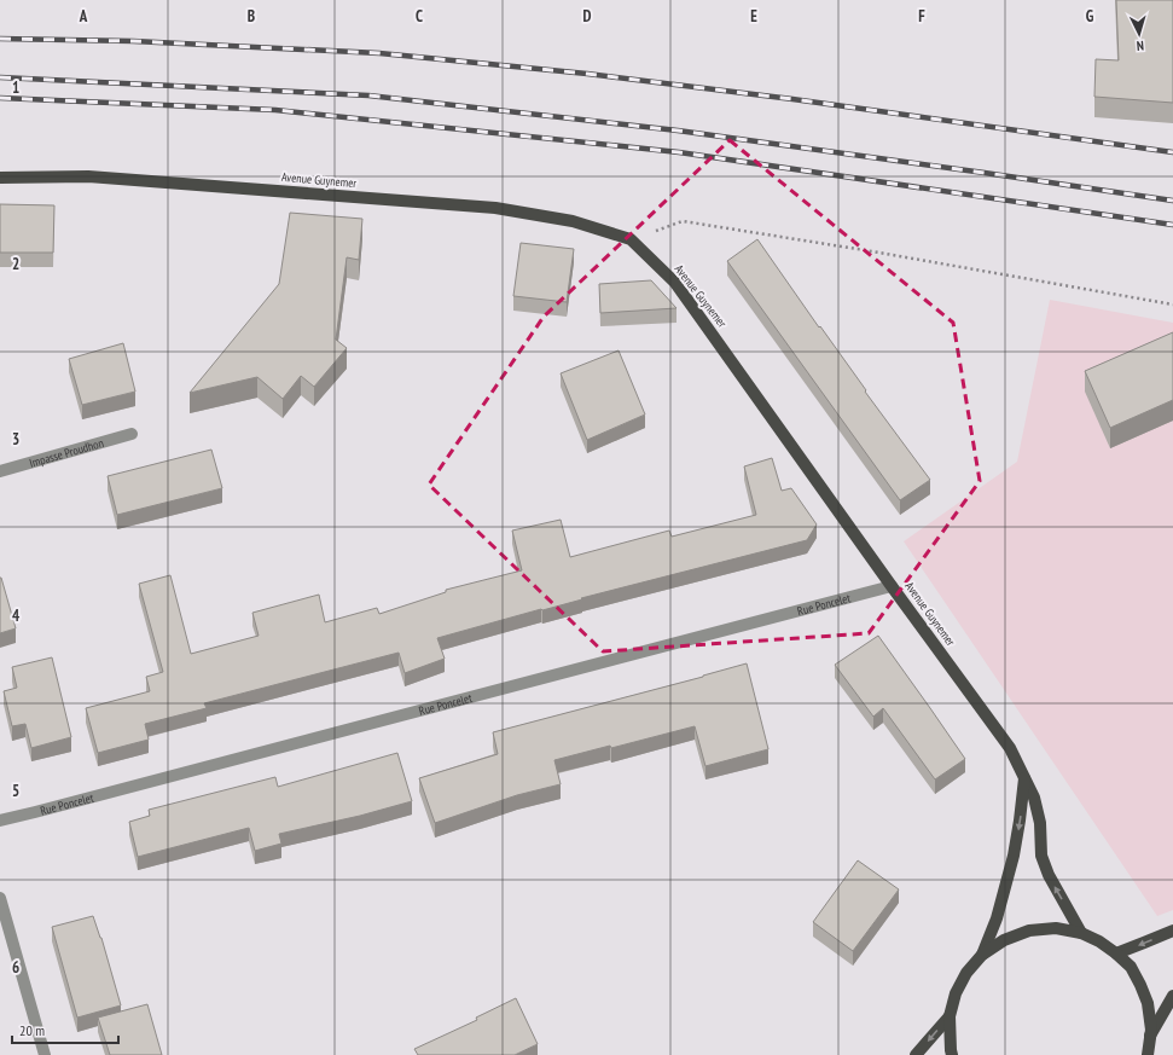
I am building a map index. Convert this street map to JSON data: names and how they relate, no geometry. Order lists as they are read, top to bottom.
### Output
{
  "streets": {
    "main road": ["Avenue Guynemer"],
    "street": ["Impasse Proudhon", "Rue Poncelet"]
  },
  "crossings": [
    ["Avenue Guynemer", "Rue Poncelet"]
  ],
  "scale_bar": "20 m",
  "north": "bottom",
  "grid": {
    "columns": [
      "A",
      "B",
      "C",
      "D",
      "E",
      "F",
      "G"
    ],
    "rows": [
      "1",
      "2",
      "3",
      "4",
      "5",
      "6"
    ]
  }
}
